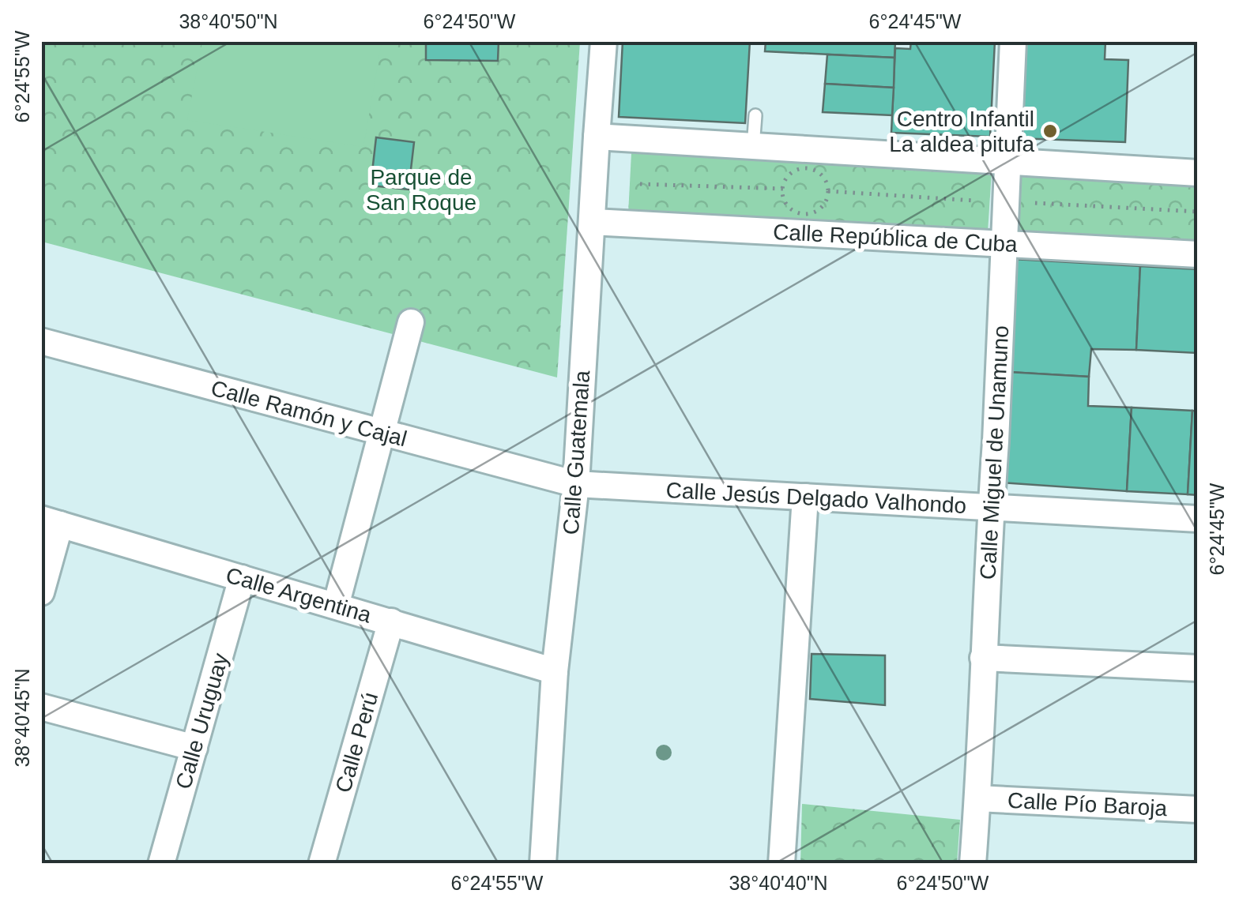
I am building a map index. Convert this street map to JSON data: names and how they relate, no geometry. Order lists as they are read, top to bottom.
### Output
{
  "streets": {
    "street": [
      "Calle República de Cuba",
      "Calle Ramón y Cajal",
      "Calle Guatemala",
      "Calle Miguel de Unamuno",
      "Calle Jesús Delgado Valhondo",
      "Calle Argentina",
      "Calle Uruguay",
      "Calle Perú",
      "Calle Pío Baroja"
    ]
  },
  "crossings": [
    ["Calle República de Cuba", "Calle Guatemala"],
    ["Calle República de Cuba", "Calle Miguel de Unamuno"],
    ["Calle Ramón y Cajal", "Calle Guatemala"],
    ["Calle Ramón y Cajal", "Calle Jesús Delgado Valhondo"],
    ["Calle Guatemala", "Calle Jesús Delgado Valhondo"],
    ["Calle Guatemala", "Calle Argentina"],
    ["Calle Miguel de Unamuno", "Calle Jesús Delgado Valhondo"],
    ["Calle Miguel de Unamuno", "Calle Pío Baroja"],
    ["Calle Argentina", "Calle Uruguay"],
    ["Calle Argentina", "Calle Perú"]
  ],
  "parks": ["Parque de San Roque"],
  "places": ["Centro Infantil La aldea pitufa"],
  "coordinates": [
    "38°40'50\"N",
    "6°24'50\"W",
    "6°24'45\"W",
    "6°24'55\"W",
    "38°40'45\"N",
    "38°40'40\"N"
  ]
}
